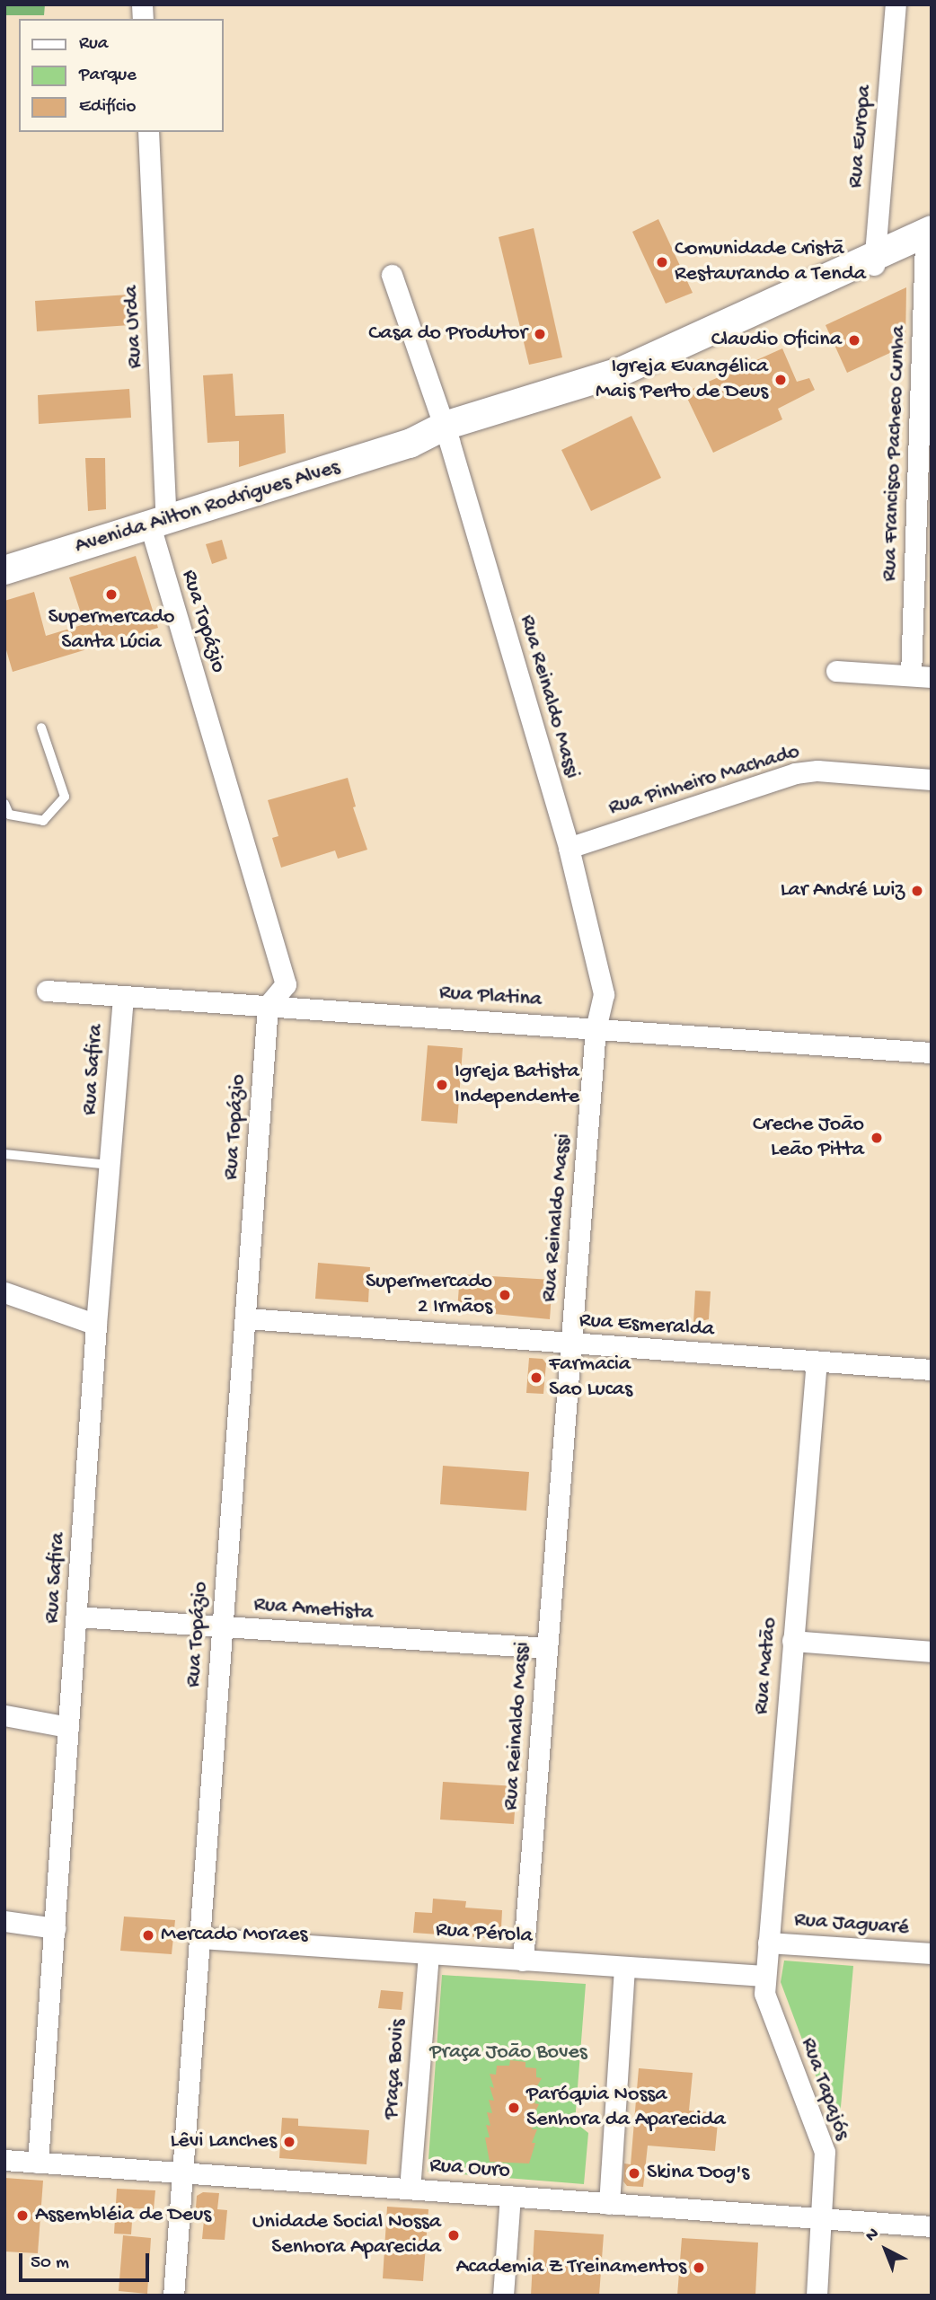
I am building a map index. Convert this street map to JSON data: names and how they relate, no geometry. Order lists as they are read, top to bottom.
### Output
{
  "streets": {
    "main road": ["Avenida Ailton Rodrigues Alves"],
    "street": [
      "Rua Europa",
      "Rua Urda",
      "Rua Francisco Pacheco Cunha",
      "Rua Topázio",
      "Rua Reinaldo Massi",
      "Rua Pinheiro Machado",
      "Rua Platina",
      "Rua Safira",
      "Rua Esmeralda",
      "Rua Ametista",
      "Rua Matão",
      "Rua Jaguaré",
      "Rua Pérola",
      "Praça Bovis",
      "Rua Tapajós",
      "Rua Ouro"
    ]
  },
  "crossings": [
    ["Rua Europa", "Avenida Ailton Rodrigues Alves"],
    ["Rua Urda", "Avenida Ailton Rodrigues Alves"],
    ["Rua Urda", "Rua Topázio"],
    ["Rua Francisco Pacheco Cunha", "Avenida Ailton Rodrigues Alves"],
    ["Avenida Ailton Rodrigues Alves", "Rua Topázio"],
    ["Avenida Ailton Rodrigues Alves", "Rua Reinaldo Massi"],
    ["Rua Topázio", "Rua Platina"],
    ["Rua Topázio", "Rua Esmeralda"],
    ["Rua Topázio", "Rua Ametista"],
    ["Rua Topázio", "Rua Pérola"],
    ["Rua Topázio", "Rua Ouro"],
    ["Rua Reinaldo Massi", "Rua Pinheiro Machado"],
    ["Rua Reinaldo Massi", "Rua Platina"],
    ["Rua Reinaldo Massi", "Rua Esmeralda"],
    ["Rua Reinaldo Massi", "Rua Ametista"],
    ["Rua Reinaldo Massi", "Rua Pérola"],
    ["Rua Platina", "Rua Safira"],
    ["Rua Safira", "Rua Ametista"],
    ["Rua Safira", "Rua Ouro"],
    ["Rua Esmeralda", "Rua Matão"],
    ["Rua Matão", "Rua Jaguaré"],
    ["Rua Matão", "Rua Pérola"],
    ["Rua Matão", "Rua Tapajós"],
    ["Rua Pérola", "Praça Bovis"],
    ["Rua Pérola", "Rua Tapajós"],
    ["Praça Bovis", "Rua Ouro"],
    ["Rua Tapajós", "Rua Ouro"]
  ],
  "parks": ["Praça João Boves"],
  "places": [
    "Comunidade Cristã Restaurando a Tenda",
    "Casa do Produtor",
    "Claudio Oficina",
    "Igreja Evangélica Mais Perto de Deus",
    "Supermercado Santa Lúcia",
    "Lar André Luiz",
    "Igreja Batista Independente",
    "Creche João Leão Pitta",
    "Supermercado 2 Irmãos",
    "Farmacia Sao Lucas",
    "Mercado Moraes",
    "Paróquia Nossa Senhora da Aparecida",
    "Lêvi Lanches",
    "Skina Dog's",
    "Assembléia de Deus",
    "Unidade Social Nossa Senhora Aparecida",
    "Academia Z Treinamentos"
  ],
  "legend": ["Rua", "Parque", "Edifício"],
  "scale_bar": "50 m",
  "north": "top left"
}
